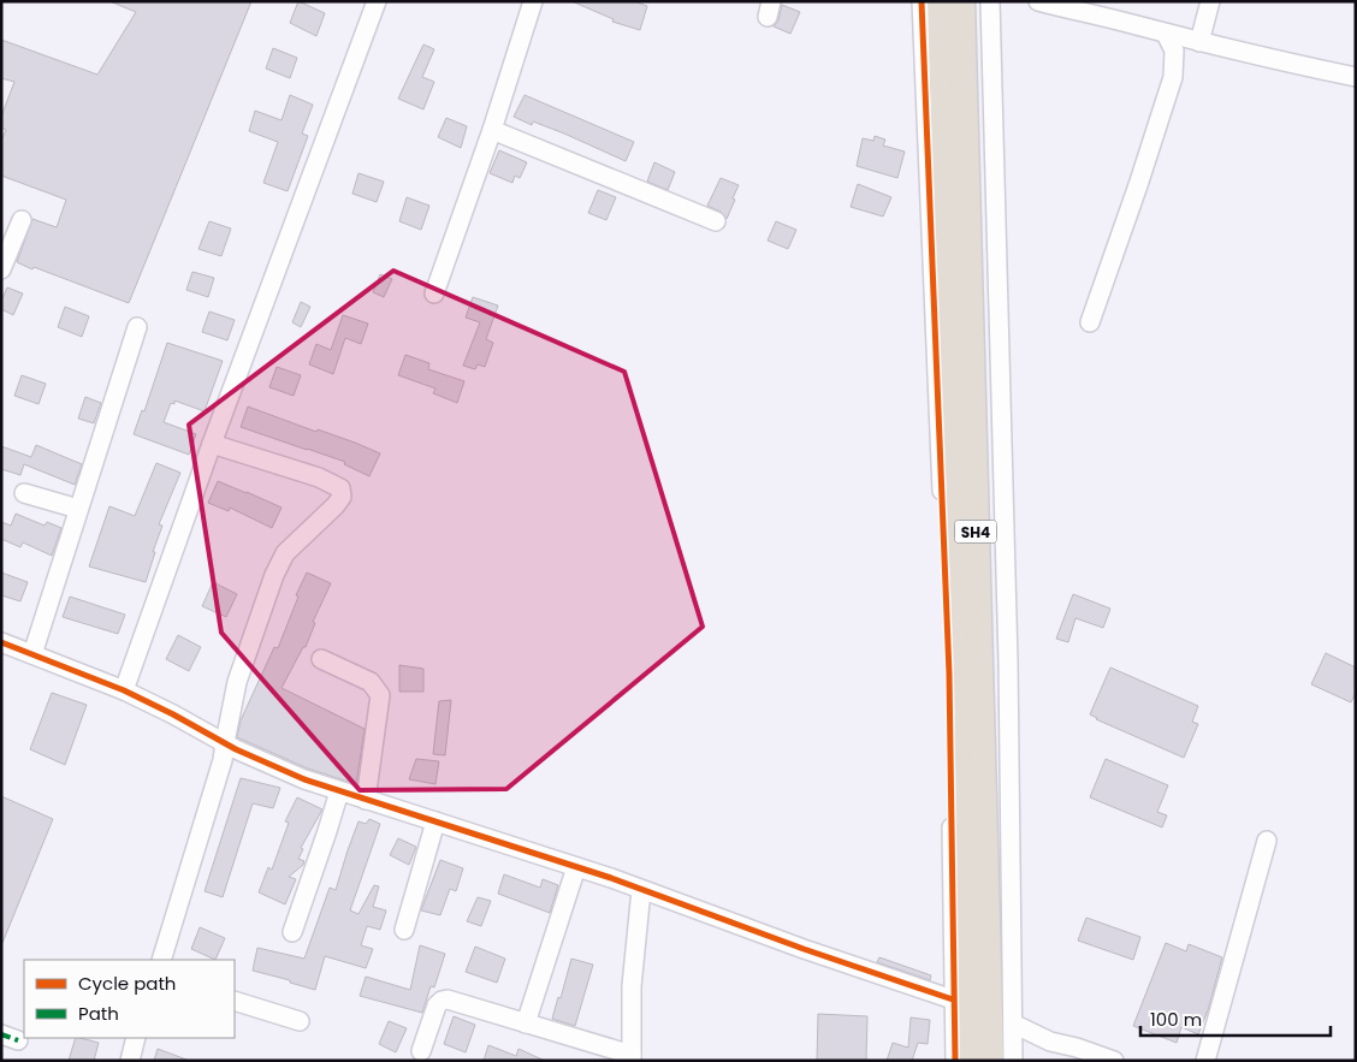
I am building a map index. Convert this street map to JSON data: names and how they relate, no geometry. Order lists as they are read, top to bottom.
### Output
{
  "streets": {
    "highway": ["SH4"]
  },
  "legend": ["Cycle path", "Path"],
  "scale_bar": "100 m"
}
